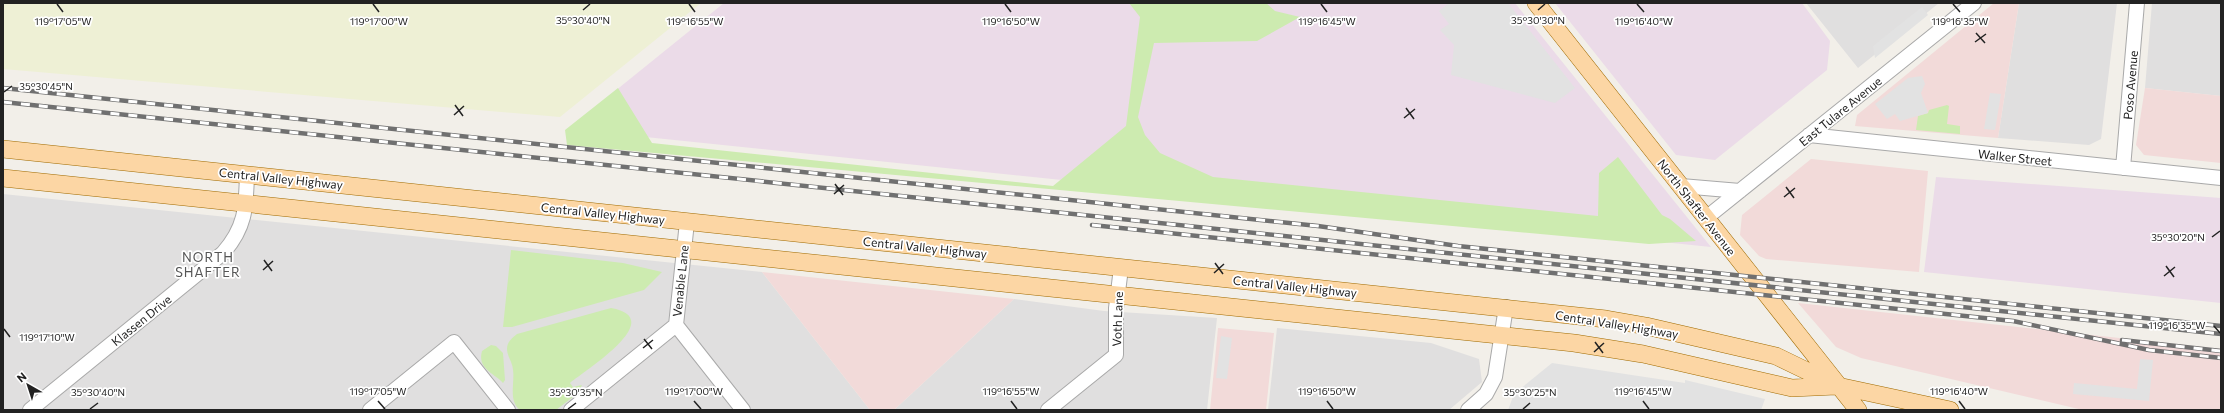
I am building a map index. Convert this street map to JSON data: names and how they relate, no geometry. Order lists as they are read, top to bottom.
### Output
{
  "streets": {
    "main road": ["Central Valley Highway", "North Shafter Avenue"],
    "street": [
      "Poso Avenue",
      "East Tulare Avenue",
      "Walker Street",
      "Venable Lane",
      "Voth Lane",
      "Klassen Drive"
    ]
  },
  "crossings": [
    ["Poso Avenue", "Walker Street"],
    ["East Tulare Avenue", "Walker Street"],
    ["East Tulare Avenue", "North Shafter Avenue"],
    ["Central Valley Highway", "North Shafter Avenue"],
    ["Central Valley Highway", "Venable Lane"],
    ["Central Valley Highway", "Voth Lane"],
    ["Central Valley Highway", "Klassen Drive"]
  ],
  "districts": ["NORTH SHAFTER"],
  "north": "top left",
  "coordinates": [
    "35°30'40\"N",
    "35°30'30\"N",
    "119°16'35\"W",
    "119°17'05\"W",
    "119°17'00\"W",
    "119°16'55\"W",
    "119°16'50\"W",
    "119°16'45\"W",
    "119°16'40\"W",
    "35°30'45\"N",
    "35°30'20\"N",
    "119°17'10\"W",
    "35°30'35\"N",
    "35°30'25\"N"
  ]
}
